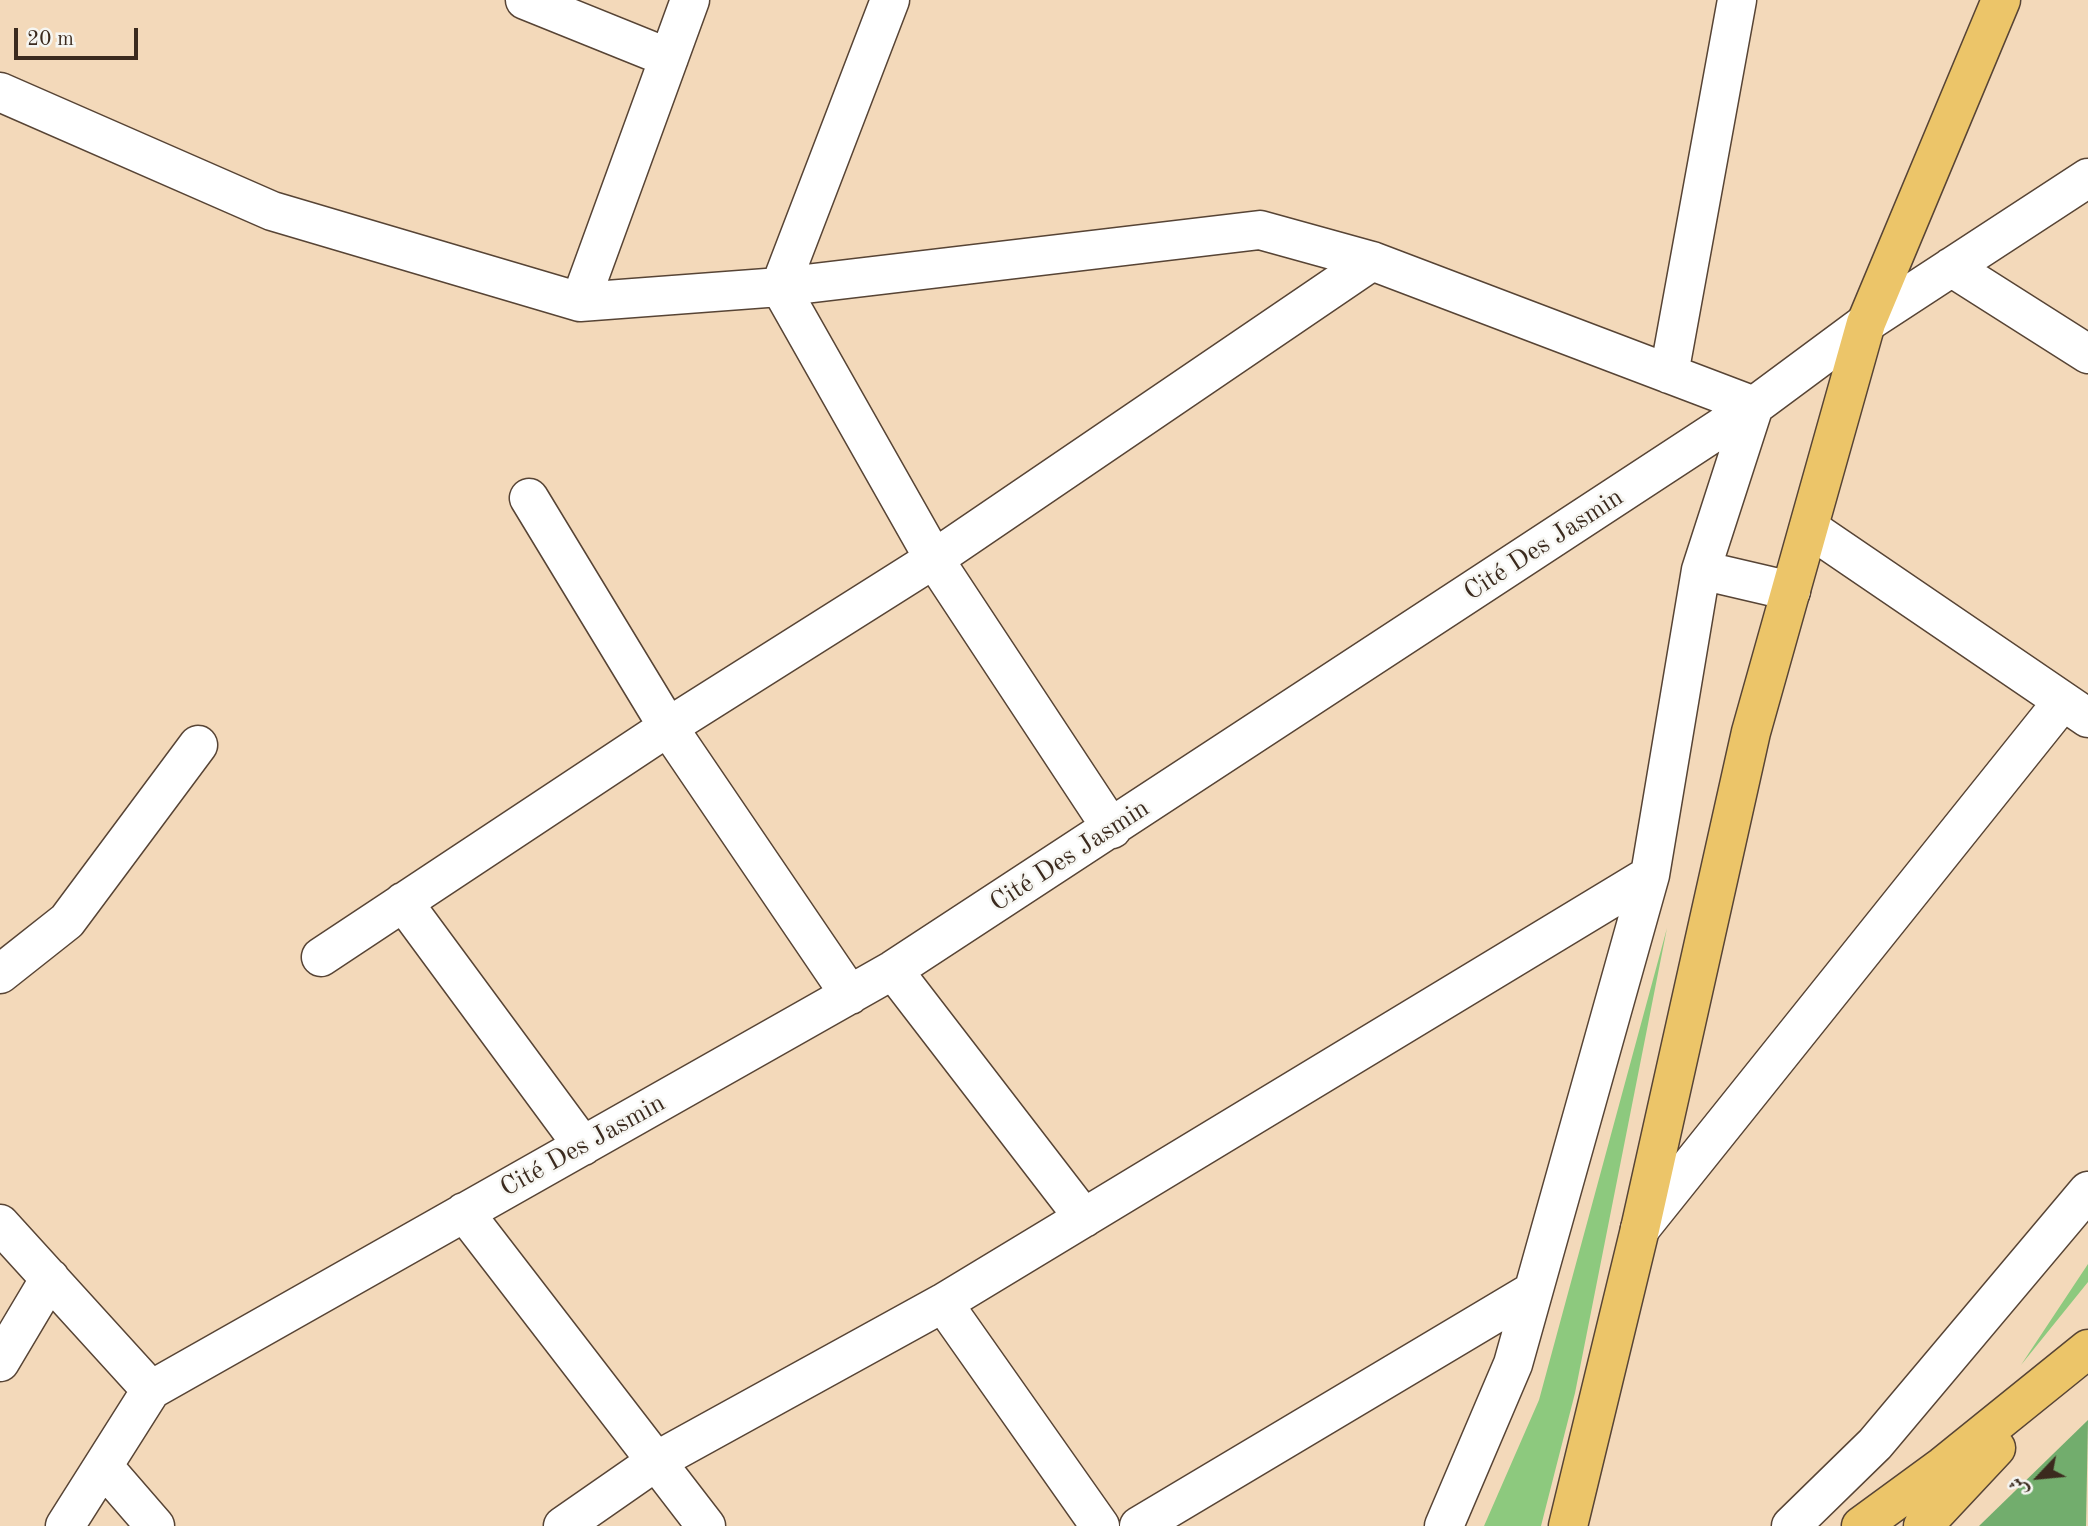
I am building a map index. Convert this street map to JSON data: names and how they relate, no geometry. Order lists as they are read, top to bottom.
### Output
{
  "streets": {
    "street": ["Cité Des Jasmin"]
  },
  "scale_bar": "20 m",
  "north": "bottom left"
}
